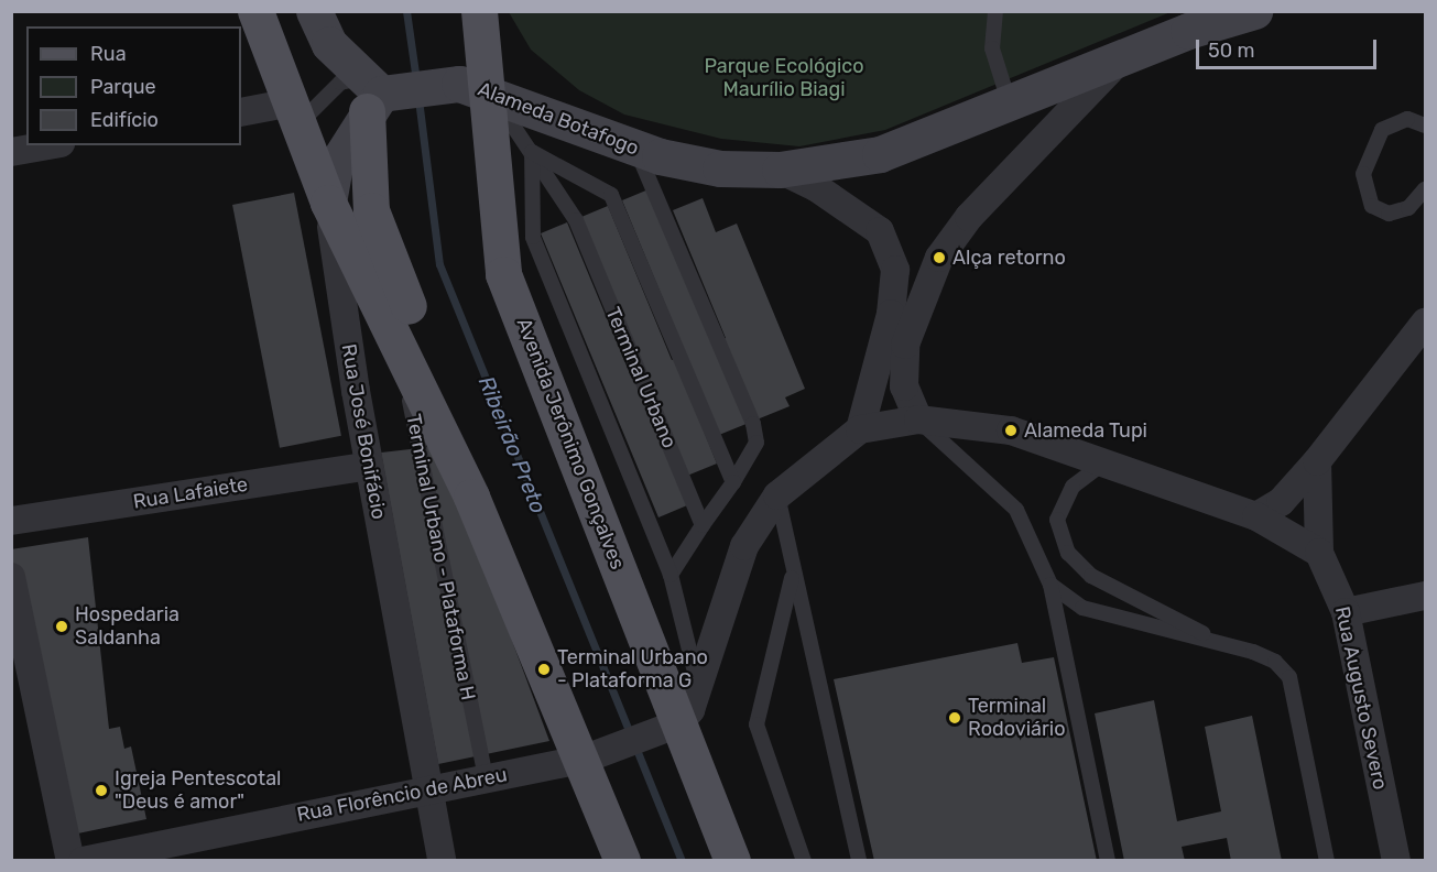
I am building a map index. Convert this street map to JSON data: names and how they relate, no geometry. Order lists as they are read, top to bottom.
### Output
{
  "streets": {
    "main road": ["Alameda Botafogo", "Rua José Bonifácio", "Avenida Jerônimo Gonçalves"],
    "street": ["Rua Lafaiete", "Rua Augusto Severo", "Rua Florêncio de Abreu"],
    "lane": ["Terminal Urbano", "Terminal Urbano - Plataforma H"]
  },
  "crossings": [
    ["Alameda Botafogo", "Terminal Urbano"],
    ["Alameda Botafogo", "Avenida Jerônimo Gonçalves"],
    ["Terminal Urbano", "Avenida Jerônimo Gonçalves"],
    ["Rua José Bonifácio", "Rua Lafaiete"],
    ["Rua José Bonifácio", "Rua Florêncio de Abreu"],
    ["Avenida Jerônimo Gonçalves", "Rua Florêncio de Abreu"],
    ["Terminal Urbano - Plataforma H", "Rua Florêncio de Abreu"]
  ],
  "water": ["Ribeirão Preto"],
  "parks": ["Parque Ecológico Maurílio Biagi"],
  "places": [
    "Alça retorno",
    "Alameda Tupi",
    "Hospedaria Saldanha",
    "Terminal Urbano - Plataforma G",
    "Terminal Rodoviário",
    "Igreja Pentescotal \"Deus é amor\""
  ],
  "legend": ["Rua", "Parque", "Edifício"],
  "scale_bar": "50 m"
}
